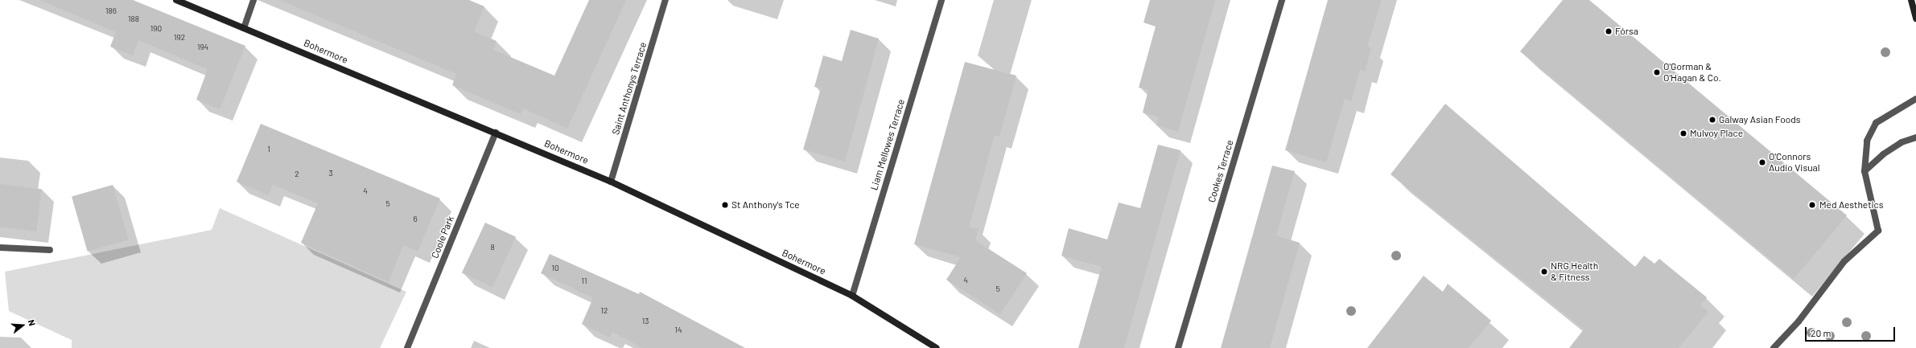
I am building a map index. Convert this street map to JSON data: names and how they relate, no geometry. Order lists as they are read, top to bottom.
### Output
{
  "streets": {
    "main road": ["Bohermore"],
    "street": [
      "Saint Anthonys Terrace",
      "Liam Mellowes Terrace",
      "Cookes Terrace",
      "Coole Park"
    ]
  },
  "crossings": [
    ["Bohermore", "Saint Anthonys Terrace"],
    ["Bohermore", "Liam Mellowes Terrace"],
    ["Bohermore", "Coole Park"]
  ],
  "places": [
    "Fórsa",
    "O'Gorman & O'Hagan & Co.",
    "Galway Asian Foods",
    "Mulvoy Place",
    "O'Connors Audio Visual",
    "St Anthony's Tce",
    "Med Aesthetics",
    "NRG Health & Fitness"
  ],
  "house_numbers": [
    "186",
    "188",
    "190",
    "192",
    "194",
    "1",
    "3",
    "2",
    "4",
    "5",
    "6",
    "8",
    "10",
    "4",
    "11",
    "5",
    "12",
    "13",
    "14"
  ],
  "scale_bar": "20 m",
  "north": "right"
}
